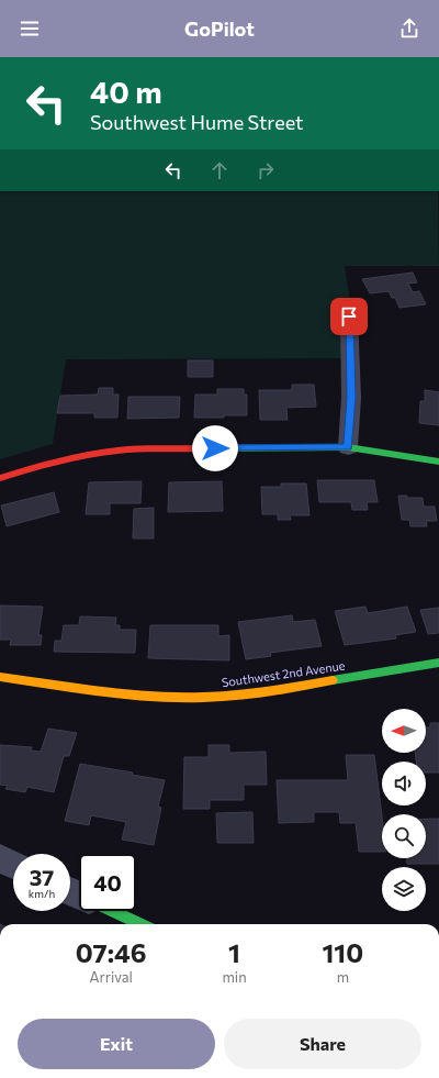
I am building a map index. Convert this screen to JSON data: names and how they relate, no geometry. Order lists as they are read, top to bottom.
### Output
{
  "streets": {
    "street": ["Southwest 2nd Avenue"]
  },
  "north": "left",
  "page": {
    "header": "GoPilot",
    "turn": ["40 m", "Southwest Hume Street"],
    "speed": "37 km/h",
    "limit": "40",
    "eta": [
      "07:46",
      "Arrival",
      "1",
      "min",
      "110",
      "m"
    ],
    "buttons": ["Exit", "Share"]
  }
}
